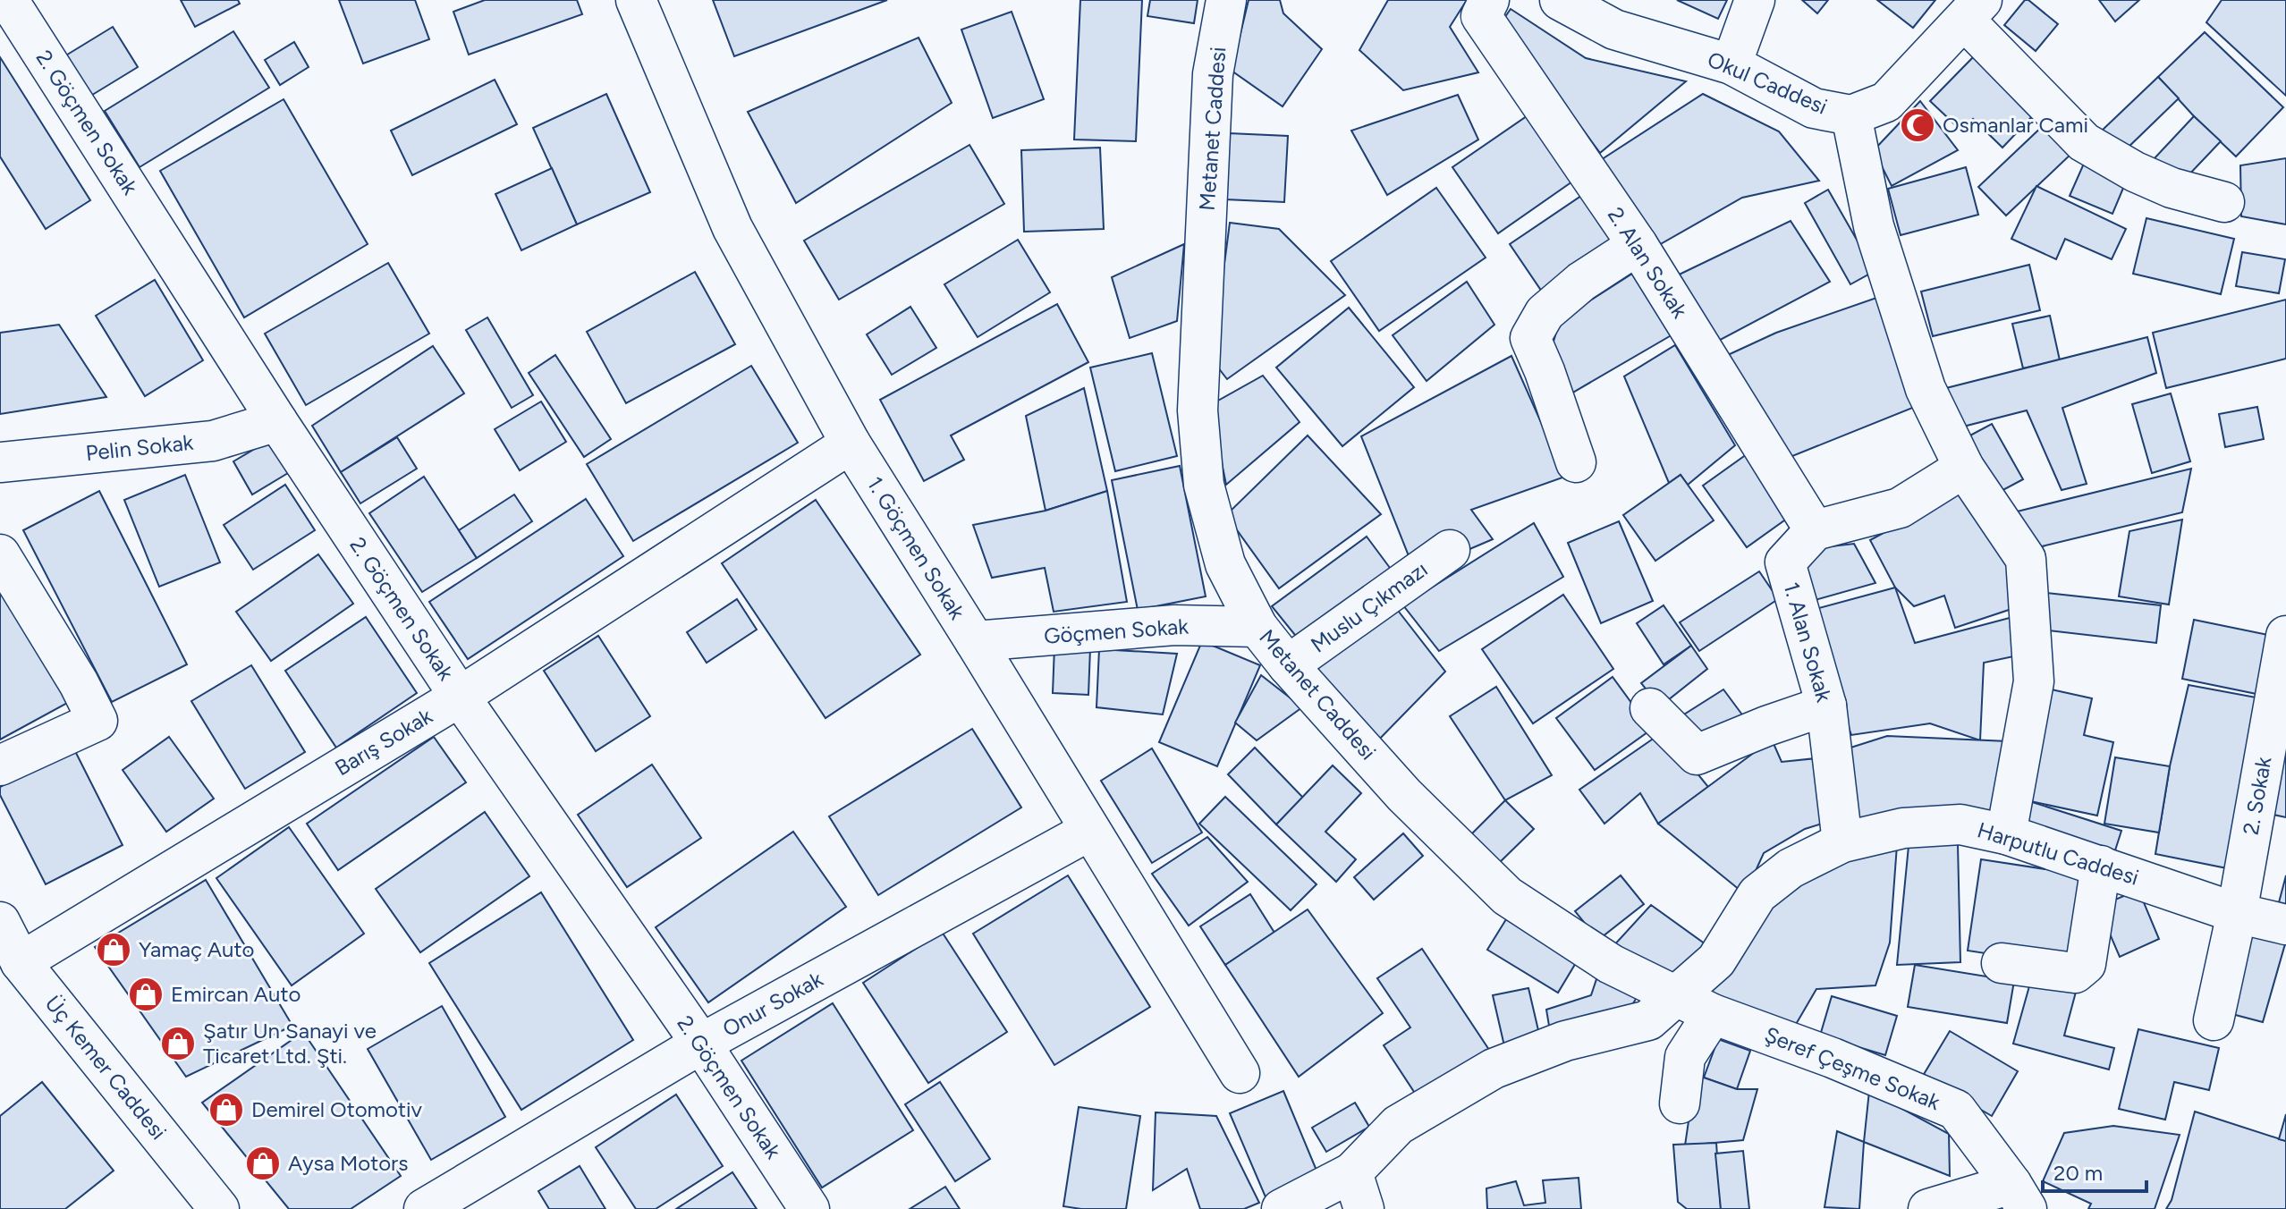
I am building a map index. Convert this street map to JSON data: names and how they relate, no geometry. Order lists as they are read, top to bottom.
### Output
{
  "streets": {
    "street": [
      "Okul Caddesi",
      "2. Göçmen Sokak",
      "Metanet Caddesi",
      "2. Alan Sokak",
      "Pelin Sokak",
      "1. Göçmen Sokak",
      "Muslu Çıkmazı",
      "Göçmen Sokak",
      "1. Alan Sokak",
      "Barış Sokak",
      "2. Sokak",
      "Harputlu Caddesi",
      "Onur Sokak",
      "Üç Kemer Caddesi",
      "Şeref Çeşme Sokak"
    ]
  },
  "crossings": [
    ["2. Göçmen Sokak", "Pelin Sokak"],
    ["2. Göçmen Sokak", "Barış Sokak"],
    ["2. Göçmen Sokak", "Onur Sokak"],
    ["Metanet Caddesi", "Muslu Çıkmazı"],
    ["Metanet Caddesi", "Göçmen Sokak"],
    ["Metanet Caddesi", "Harputlu Caddesi"],
    ["Metanet Caddesi", "Şeref Çeşme Sokak"],
    ["2. Alan Sokak", "1. Alan Sokak"],
    ["1. Göçmen Sokak", "Göçmen Sokak"],
    ["1. Göçmen Sokak", "Barış Sokak"],
    ["1. Göçmen Sokak", "Onur Sokak"],
    ["1. Alan Sokak", "Harputlu Caddesi"],
    ["Barış Sokak", "Üç Kemer Caddesi"],
    ["2. Sokak", "Harputlu Caddesi"],
    ["Harputlu Caddesi", "Şeref Çeşme Sokak"]
  ],
  "places": {
    "mosque": ["Osmanlar Cami"],
    "shop": [
      "Yamaç Auto",
      "Emircan Auto",
      "Şatır Un Sanayi ve Ticaret Ltd. Şti.",
      "Demirel Otomotiv",
      "Aysa Motors"
    ]
  },
  "scale_bar": "20 m"
}
